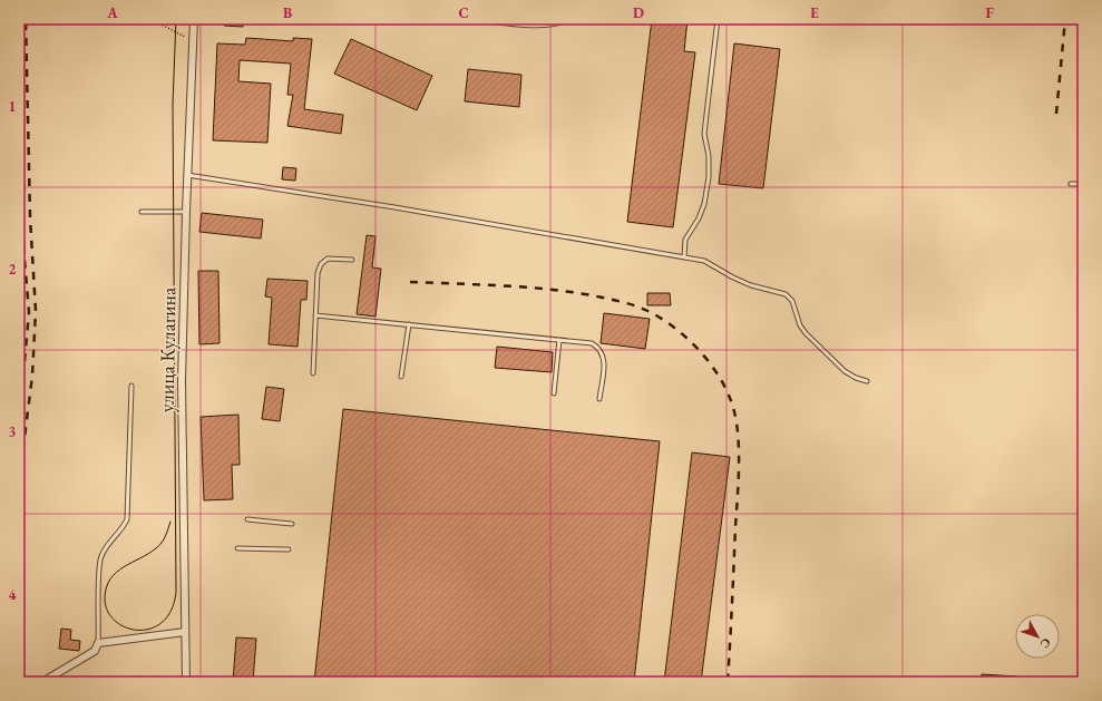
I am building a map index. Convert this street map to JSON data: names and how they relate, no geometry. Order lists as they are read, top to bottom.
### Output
{
  "streets": {
    "street": ["улица Кулагина"]
  },
  "north": "bottom right",
  "grid": {
    "columns": [
      "A",
      "B",
      "C",
      "D",
      "E",
      "F"
    ],
    "rows": [
      "1",
      "2",
      "3",
      "4"
    ]
  }
}
